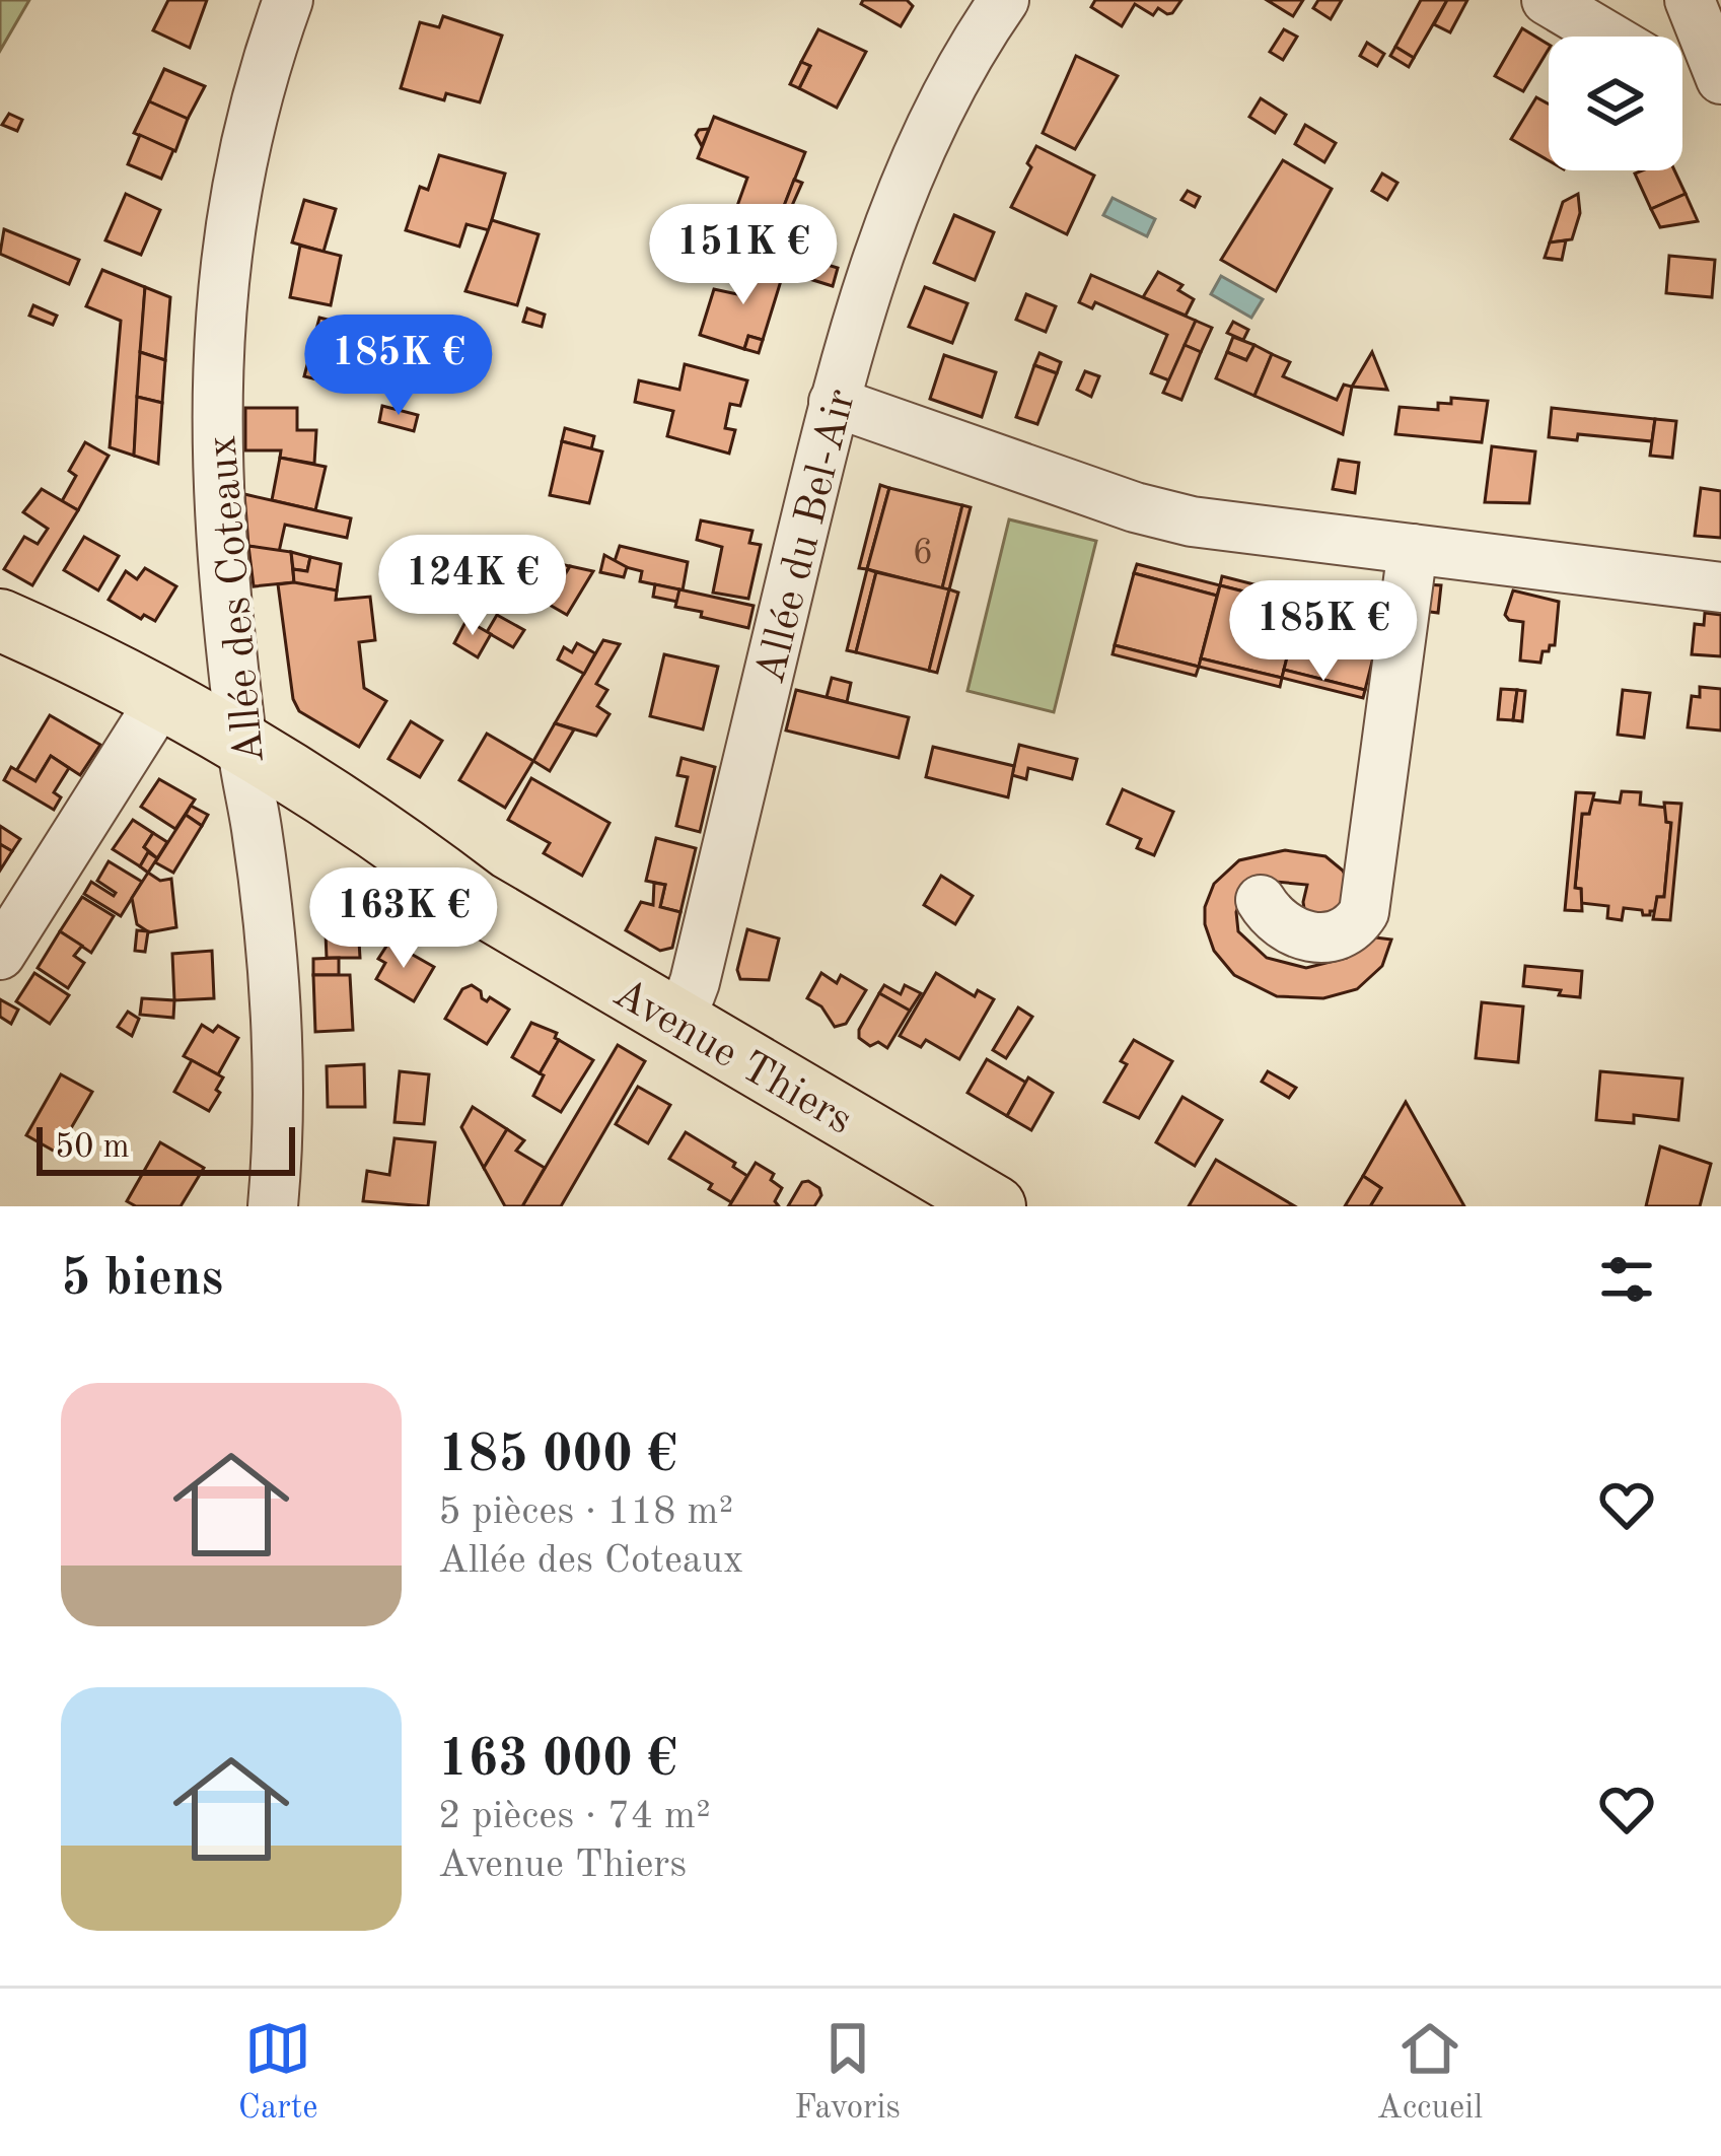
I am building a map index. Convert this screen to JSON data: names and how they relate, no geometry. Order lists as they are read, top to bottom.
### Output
{
  "streets": {
    "main road": ["Avenue Thiers"],
    "street": ["Allée du Bel-Air", "Allée des Coteaux"]
  },
  "crossings": [
    ["Allée du Bel-Air", "Avenue Thiers"],
    ["Allée des Coteaux", "Avenue Thiers"]
  ],
  "house_numbers": ["6"],
  "scale_bar": "50 m",
  "page": {
    "price": [
      "151K €",
      "185K €",
      "124K €",
      "185K €",
      "163K €"
    ],
    "scale": "50 m",
    "heading": "5 biens",
    "list": [
      {
        "name": "185 000 €",
        "note": "5 pièces · 118 m² · Allée des Coteaux"
      },
      {
        "name": "163 000 €",
        "note": "2 pièces · 74 m² · Avenue Thiers"
      }
    ],
    "tabs": ["Carte", "Favoris", "Accueil"]
  }
}
